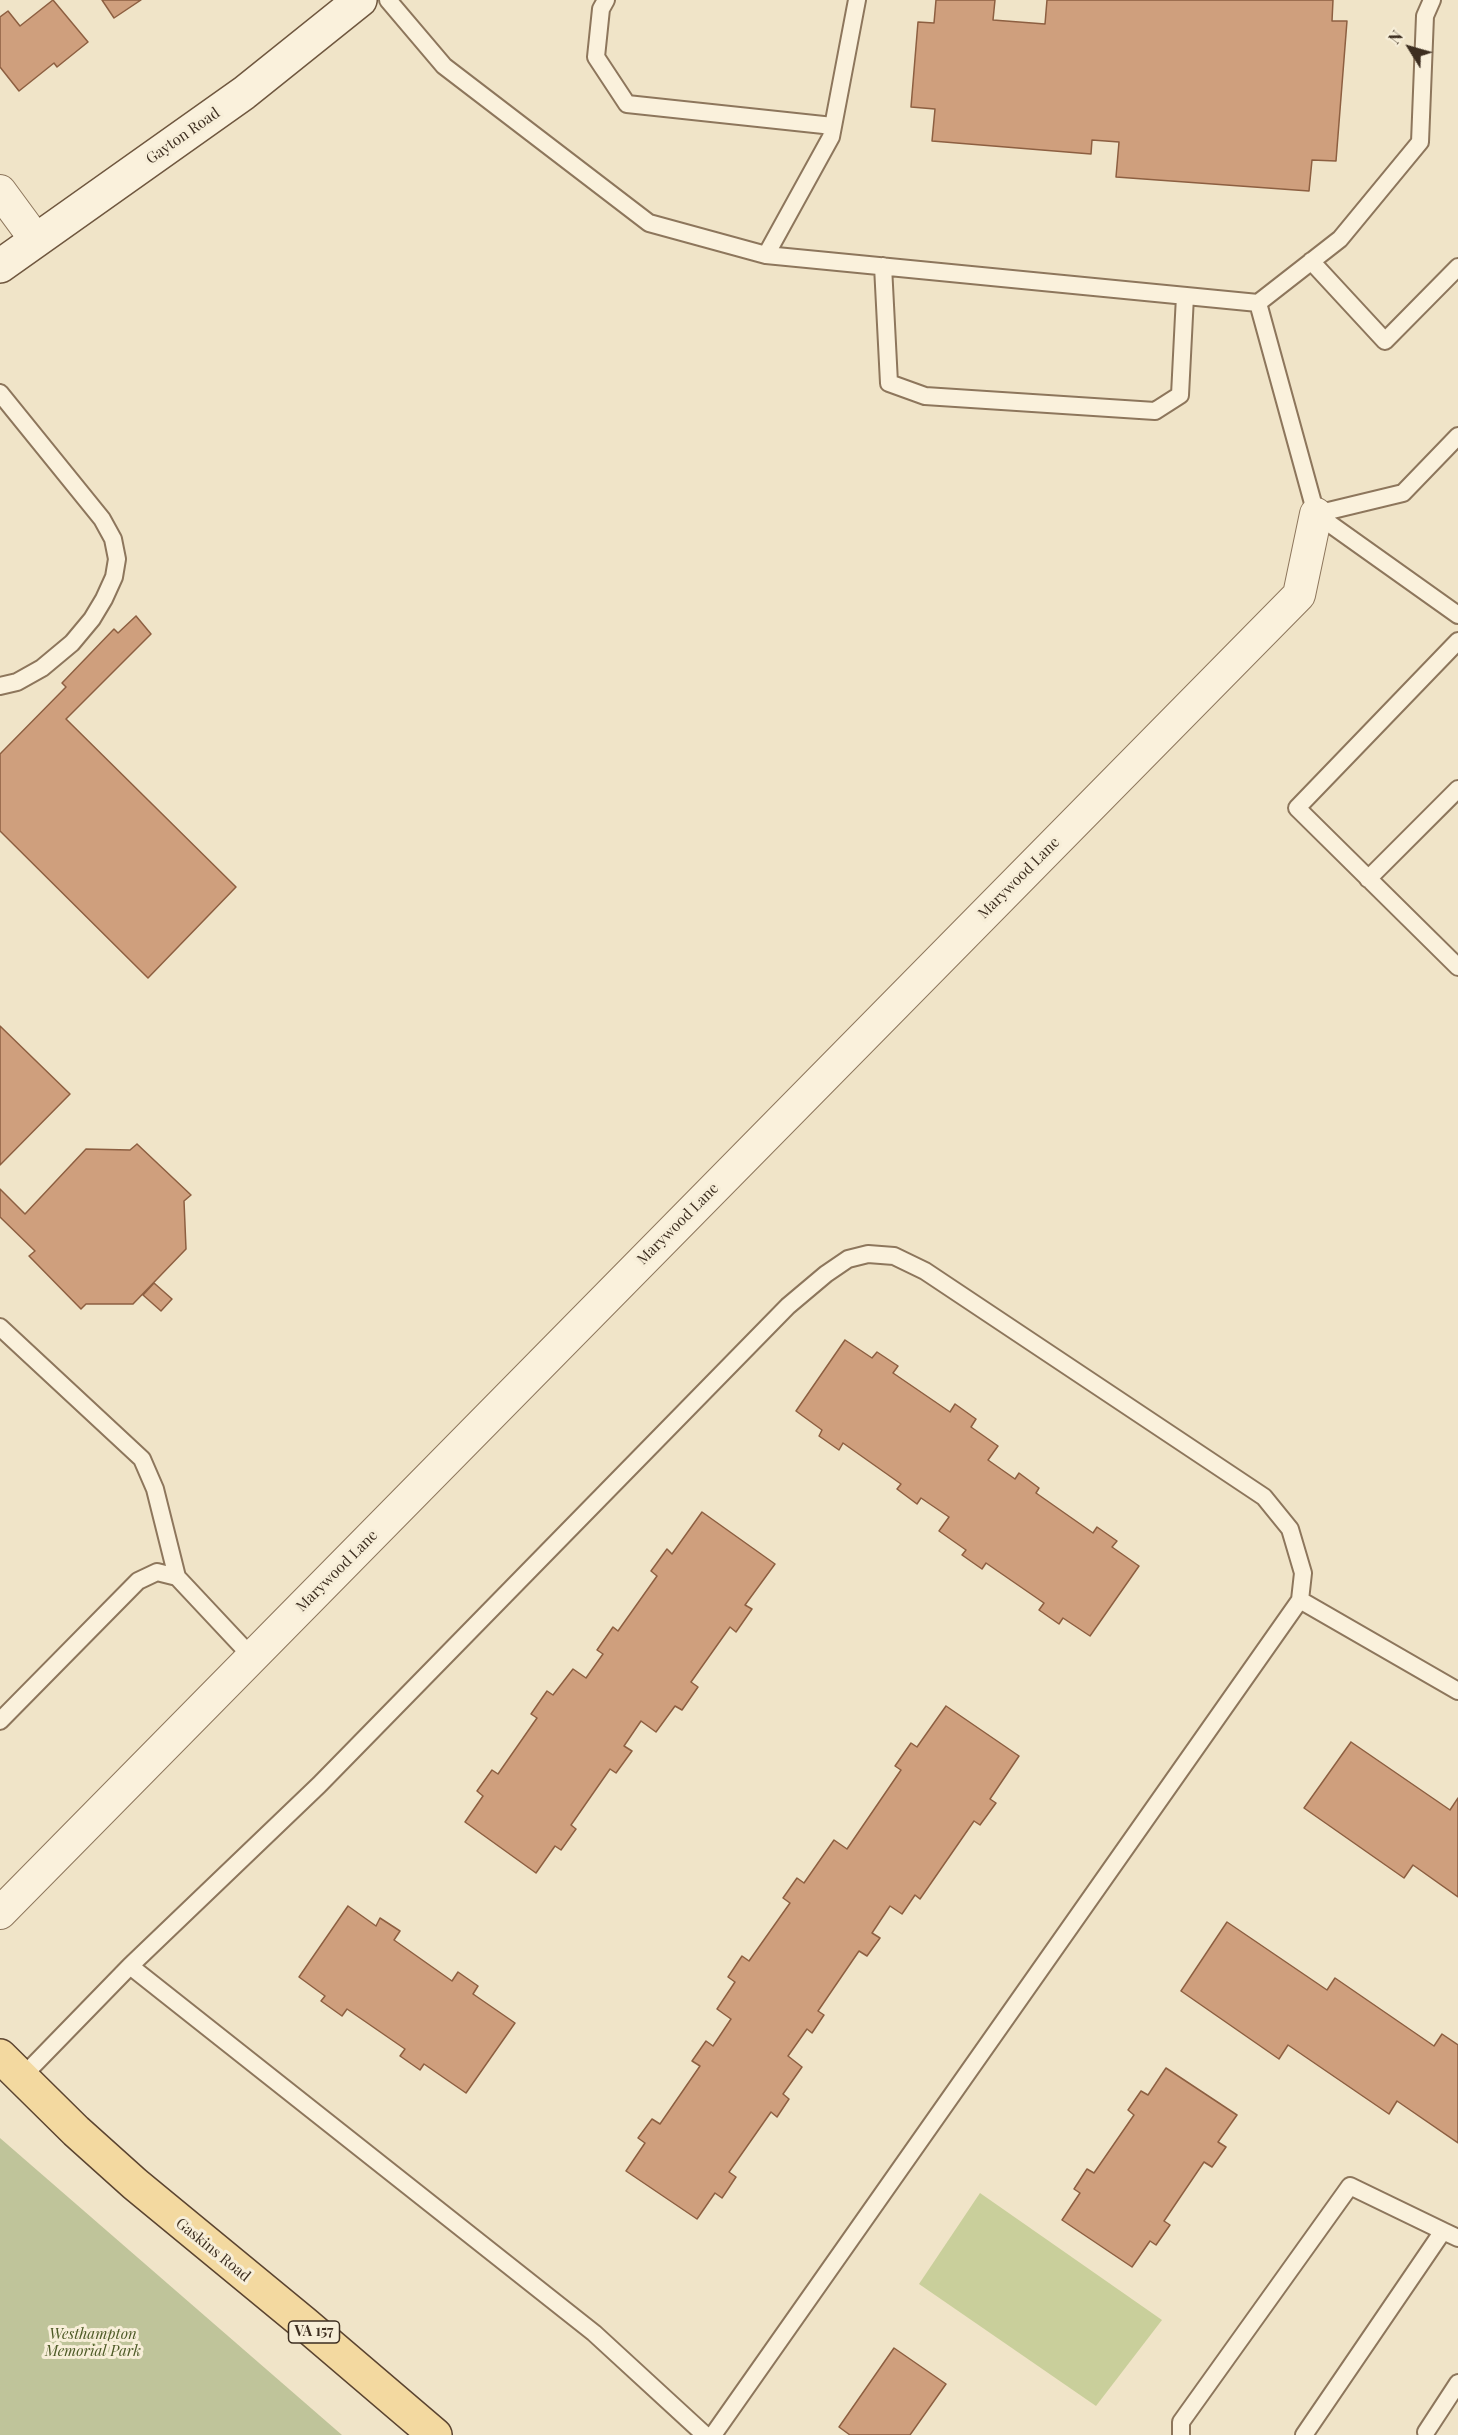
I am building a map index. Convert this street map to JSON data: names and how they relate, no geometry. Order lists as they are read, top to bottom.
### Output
{
  "streets": {
    "main road": ["Gaskins Road", "VA 157"],
    "street": ["Gayton Road", "Marywood Lane"]
  },
  "parks": ["Westhampton Memorial Park"],
  "north": "top left"
}
